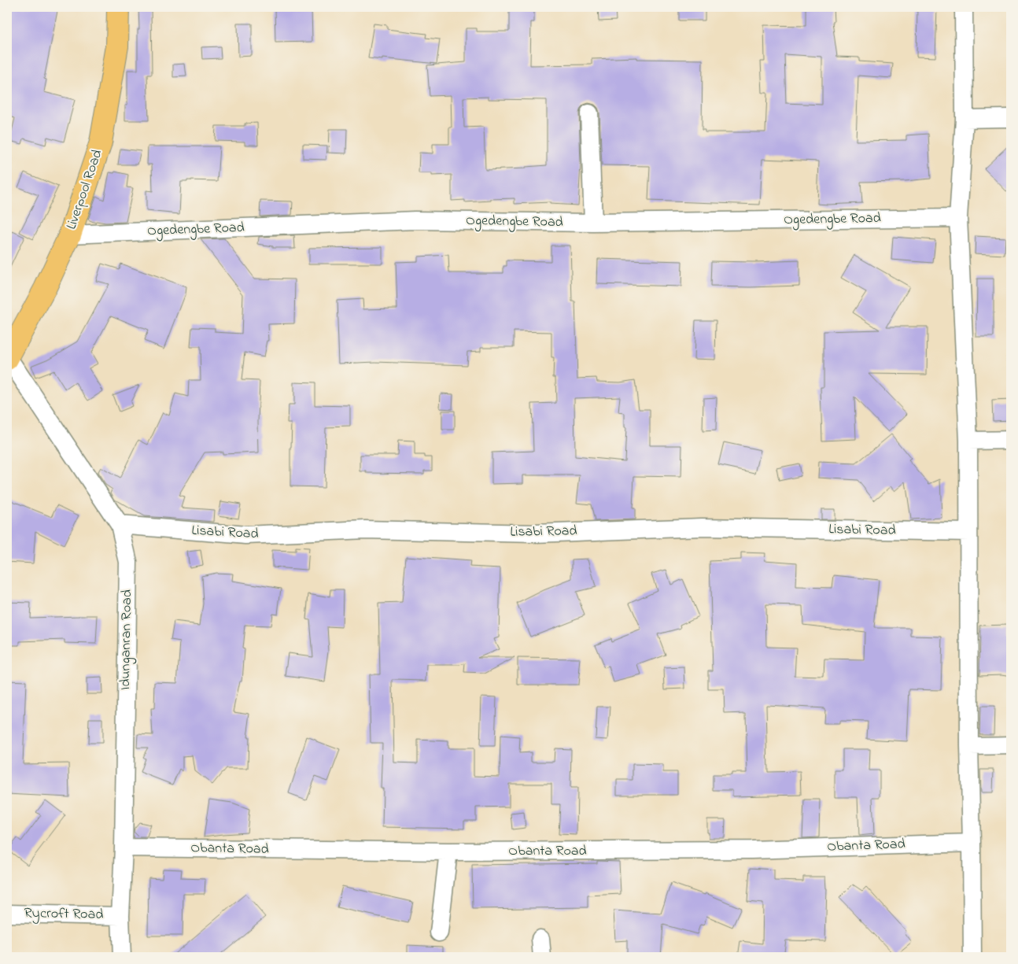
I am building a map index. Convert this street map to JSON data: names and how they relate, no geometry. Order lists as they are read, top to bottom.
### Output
{
  "streets": {
    "main road": ["Liverpool Road"],
    "street": [
      "Ogedengbe Road",
      "Lisabi Road",
      "Idunganran Road",
      "Obanta Road",
      "Rycroft Road"
    ]
  },
  "crossings": [
    ["Liverpool Road", "Ogedengbe Road"],
    ["Liverpool Road", "Idunganran Road"],
    ["Lisabi Road", "Idunganran Road"],
    ["Idunganran Road", "Obanta Road"],
    ["Idunganran Road", "Rycroft Road"]
  ]
}
